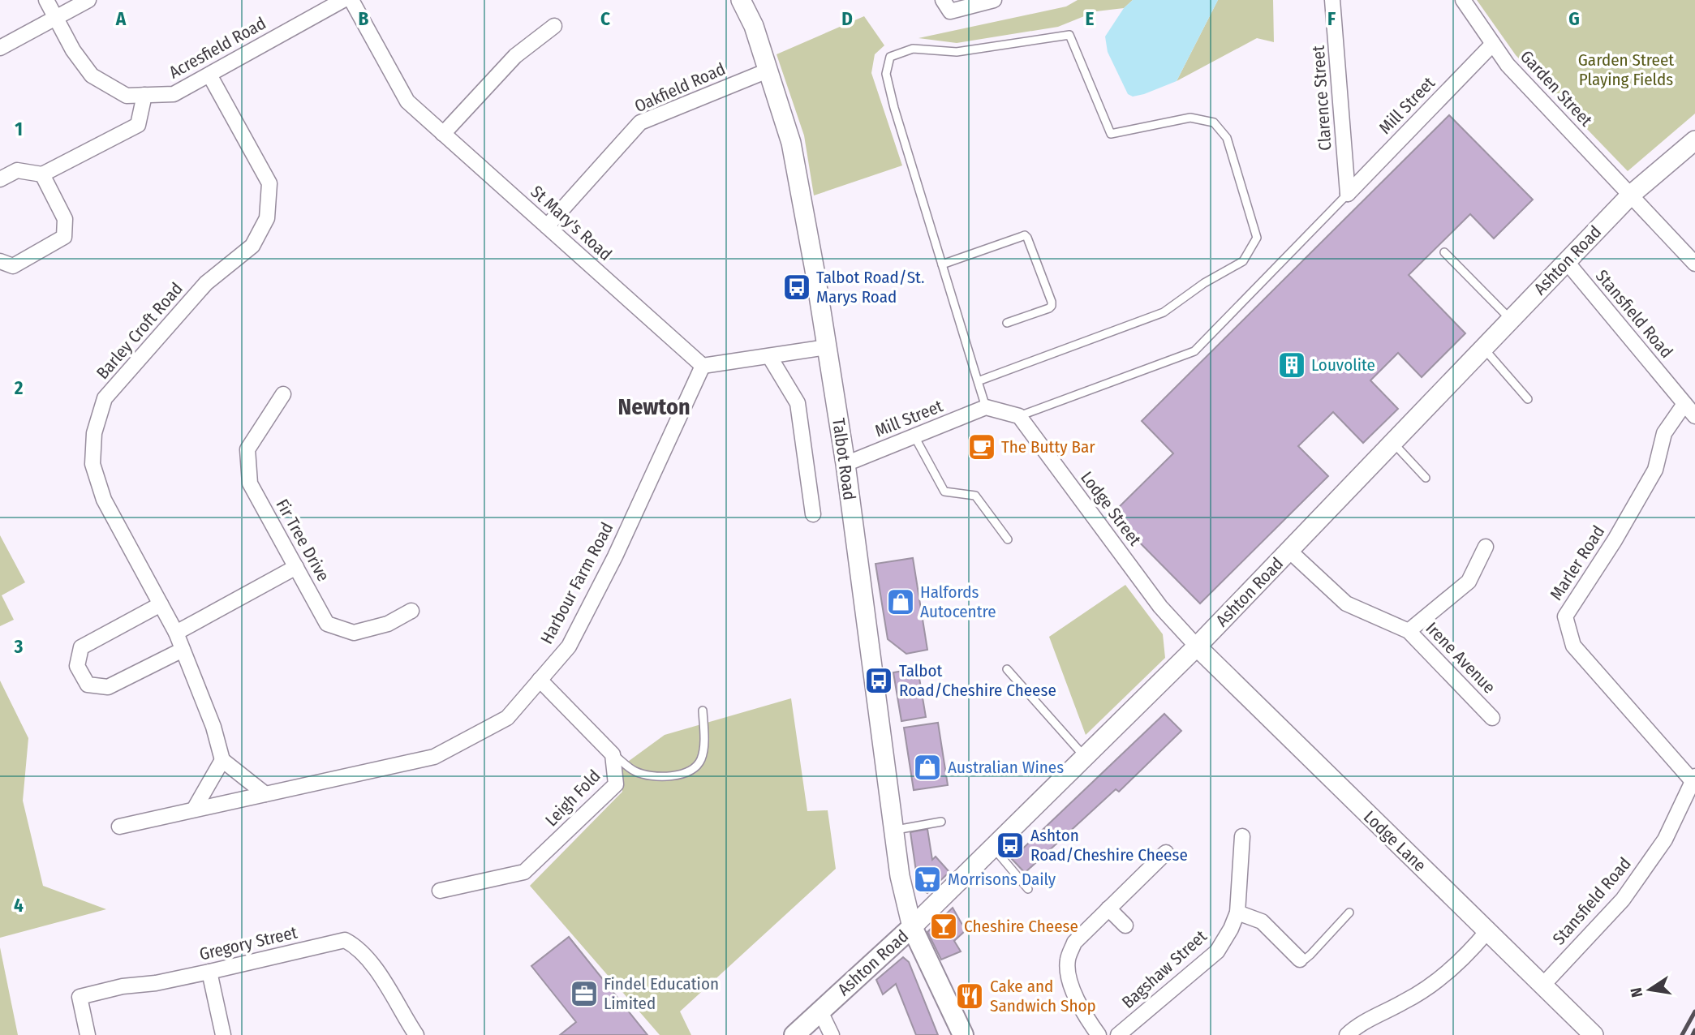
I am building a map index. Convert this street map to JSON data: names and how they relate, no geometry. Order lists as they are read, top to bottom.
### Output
{
  "streets": {
    "main road": ["Ashton Road"],
    "street": [
      "Acresfield Road",
      "Oakfield Road",
      "Garden Street",
      "Clarence Street",
      "Mill Street",
      "St Mary's Road",
      "Stansfield Road",
      "Barley Croft Road",
      "Talbot Road",
      "Lodge Street",
      "Fir Tree Drive",
      "Marler Road",
      "Harbour Farm Road",
      "Irene Avenue",
      "Leigh Fold",
      "Lodge Lane",
      "Gregory Street",
      "Bagshaw Street"
    ]
  },
  "crossings": [
    ["Acresfield Road", "Barley Croft Road"],
    ["Oakfield Road", "St Mary's Road"],
    ["Oakfield Road", "Talbot Road"],
    ["Garden Street", "Mill Street"],
    ["Garden Street", "Ashton Road"],
    ["Clarence Street", "Mill Street"],
    ["Mill Street", "Talbot Road"],
    ["St Mary's Road", "Harbour Farm Road"],
    ["Ashton Road", "Stansfield Road"],
    ["Ashton Road", "Talbot Road"],
    ["Ashton Road", "Lodge Street"],
    ["Ashton Road", "Irene Avenue"],
    ["Ashton Road", "Lodge Lane"],
    ["Stansfield Road", "Marler Road"],
    ["Stansfield Road", "Lodge Lane"],
    ["Lodge Street", "Lodge Lane"],
    ["Harbour Farm Road", "Leigh Fold"]
  ],
  "districts": ["Newton"],
  "parks": ["Garden Street Playing Fields"],
  "places": {
    "bus stop": ["Talbot Road/St. Marys Road", "Talbot Road/Cheshire Cheese", "Ashton Road/Cheshire Cheese"],
    "building": ["Louvolite"],
    "cafe": ["The Butty Bar"],
    "shop": ["Halfords Autocentre", "Australian Wines"],
    "supermarket": ["Morrisons Daily"],
    "bar": ["Cheshire Cheese"],
    "office": ["Findel Education Limited"],
    "restaurant": ["Cake and Sandwich Shop"]
  },
  "north": "left",
  "grid": {
    "columns": [
      "A",
      "B",
      "C",
      "D",
      "E",
      "F",
      "G"
    ],
    "rows": [
      "1",
      "2",
      "3",
      "4"
    ]
  }
}
